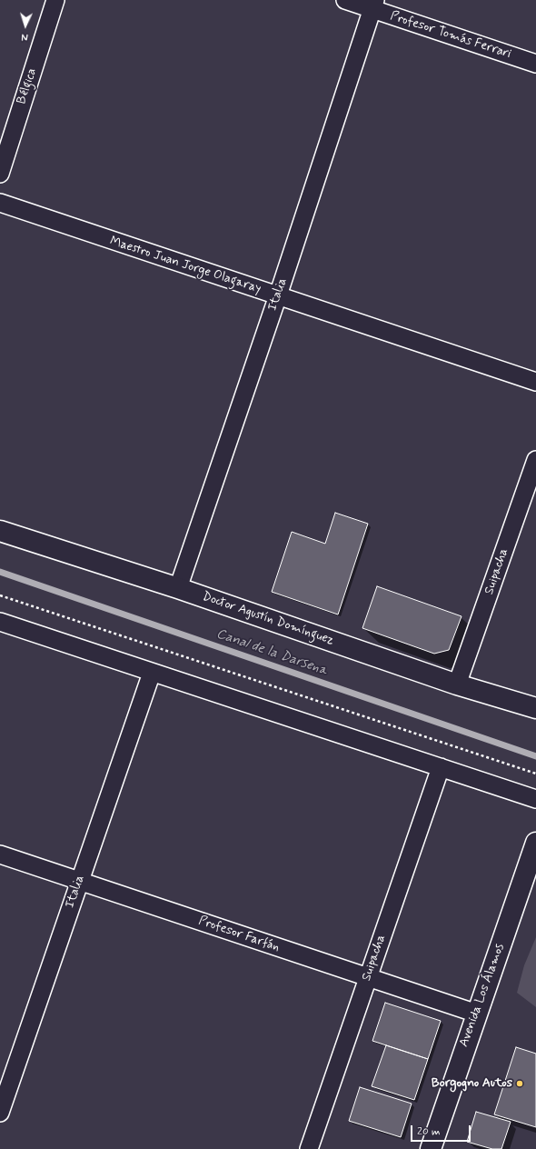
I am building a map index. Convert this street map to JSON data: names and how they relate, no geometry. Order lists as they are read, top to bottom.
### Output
{
  "streets": {
    "street": [
      "Profesor Tomás Ferrari",
      "Bélgica",
      "Maestro Juan Jorge Olagaray",
      "Italia",
      "Suipacha",
      "Doctor Agustín Domínguez",
      "Profesor Farfán",
      "Avenida Los Álamos"
    ]
  },
  "crossings": [
    ["Profesor Tomás Ferrari", "Italia"],
    ["Maestro Juan Jorge Olagaray", "Italia"],
    ["Italia", "Doctor Agustín Domínguez"],
    ["Italia", "Profesor Farfán"],
    ["Suipacha", "Doctor Agustín Domínguez"],
    ["Suipacha", "Profesor Farfán"],
    ["Profesor Farfán", "Avenida Los Álamos"]
  ],
  "water": ["Canal de la Darsena"],
  "places": ["Borgogno Autos"],
  "scale_bar": "20 m",
  "north": "bottom"
}
